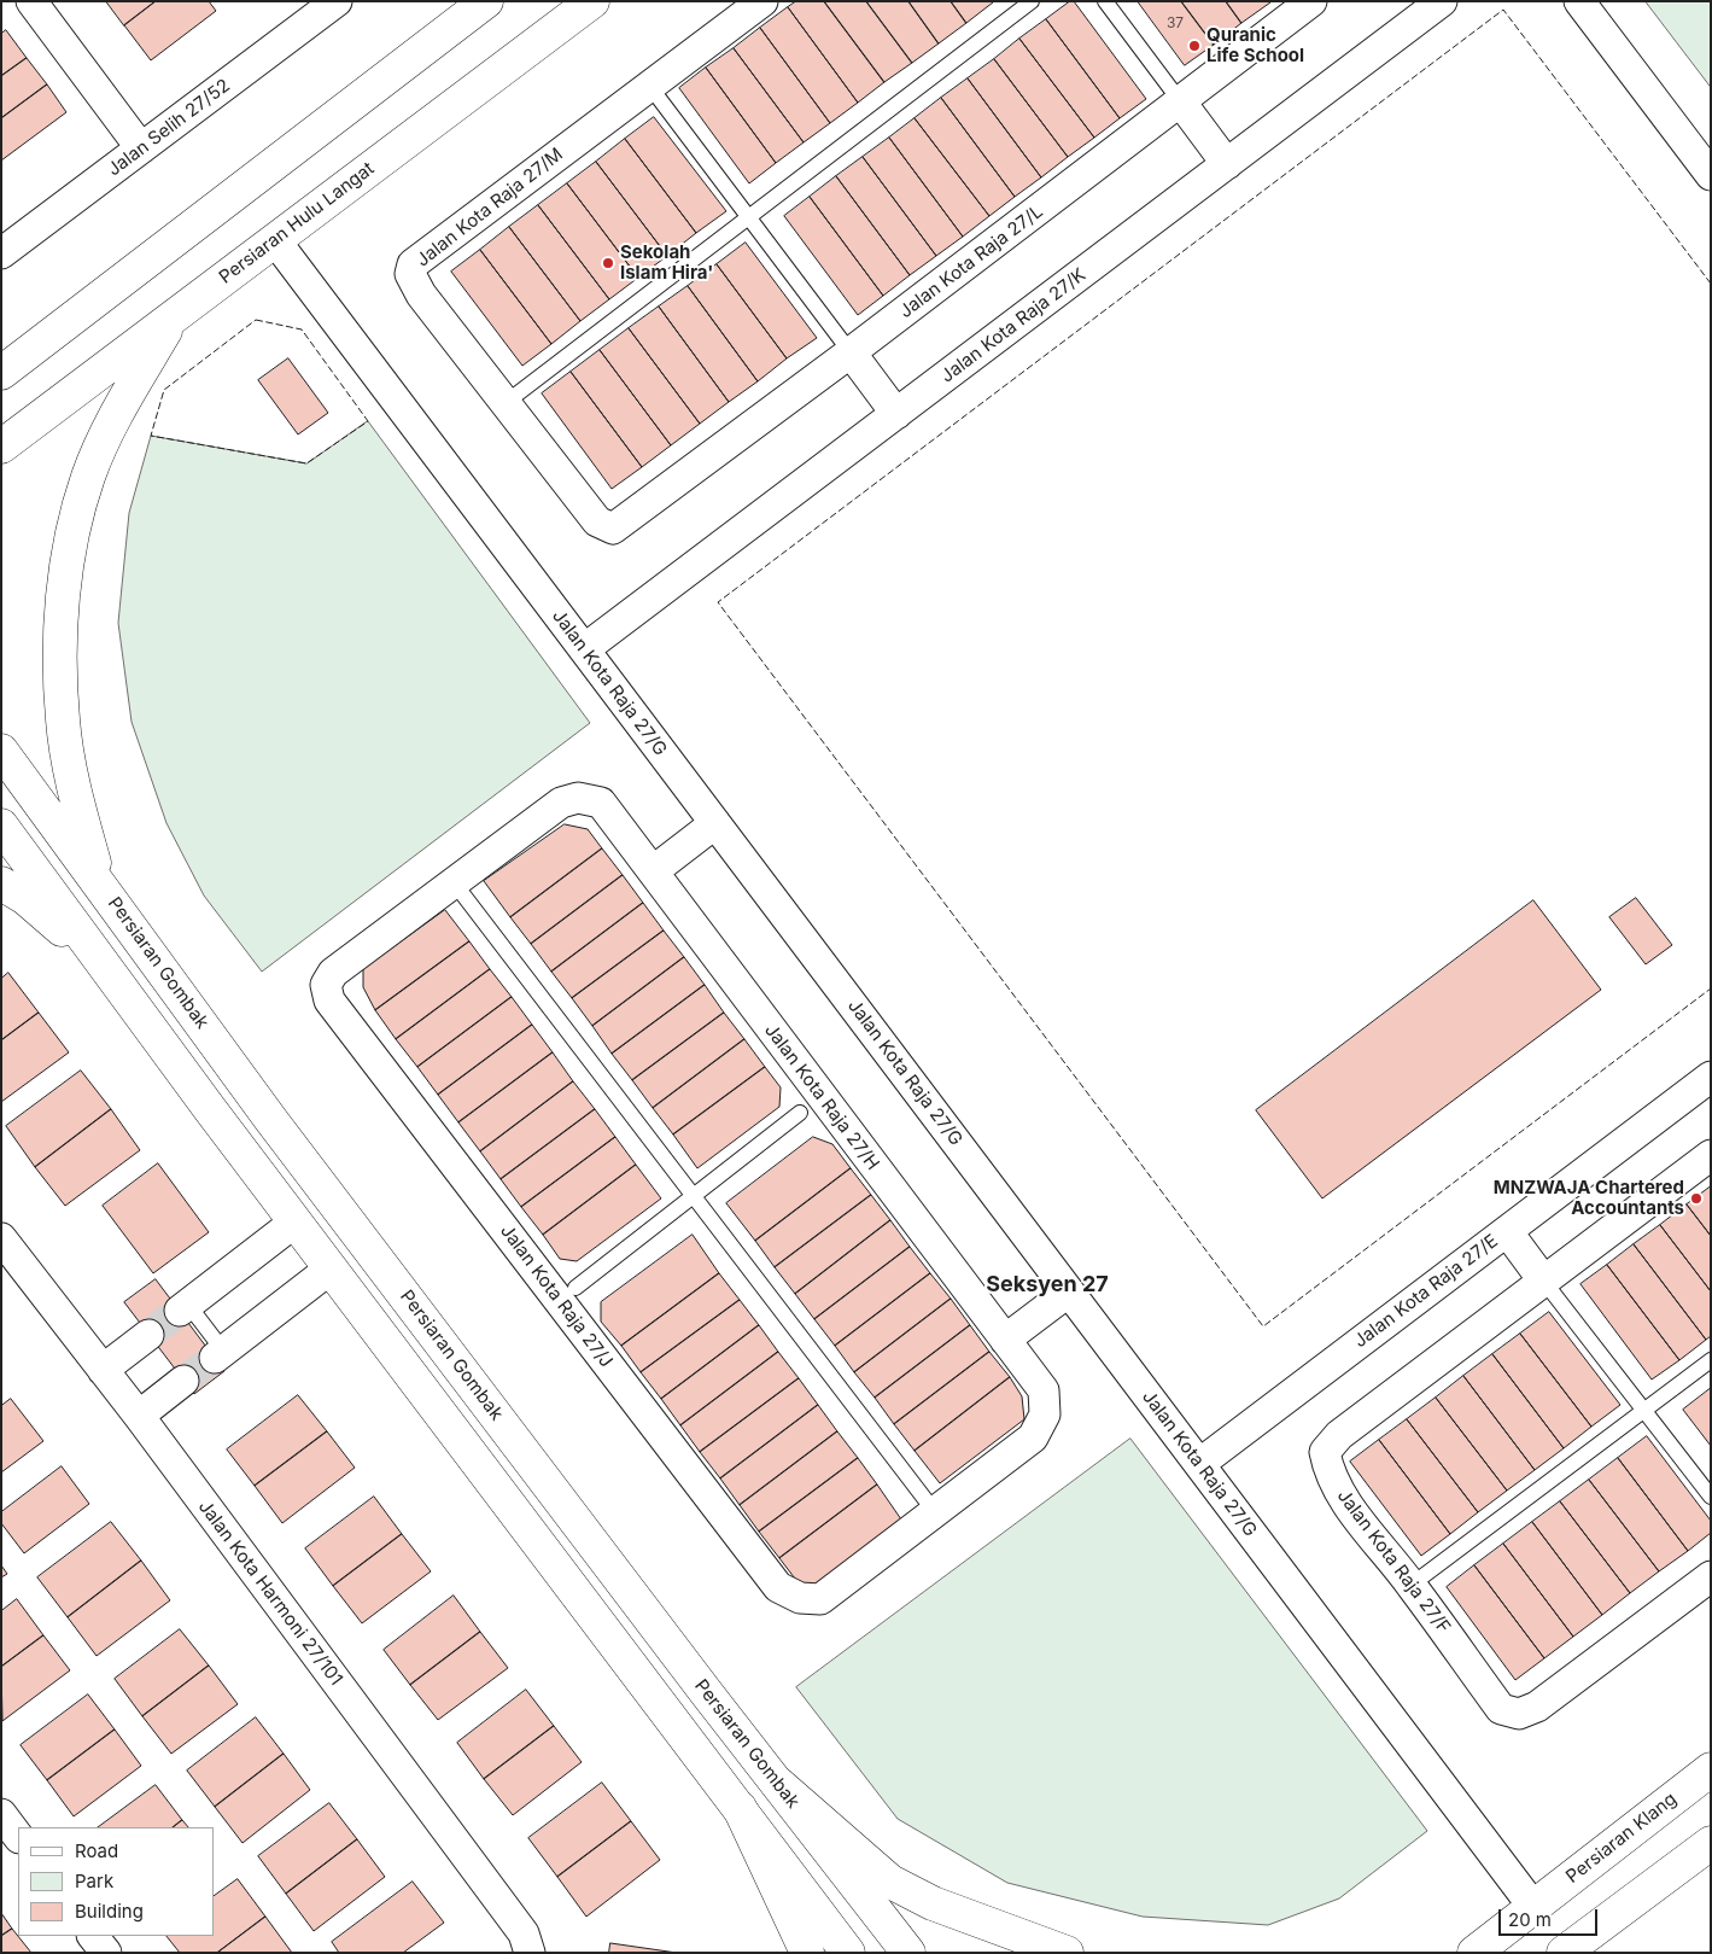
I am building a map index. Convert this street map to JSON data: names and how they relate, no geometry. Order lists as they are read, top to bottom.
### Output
{
  "streets": {
    "main road": ["Persiaran Hulu Langat", "Persiaran Gombak", "Persiaran Klang"],
    "street": [
      "Jalan Selih 27/52",
      "Jalan Kota Raja 27/M",
      "Jalan Kota Raja 27/L",
      "Jalan Kota Raja 27/K",
      "Jalan Kota Raja 27/G",
      "Jalan Kota Raja 27/H",
      "Jalan Kota Raja 27/E",
      "Jalan Kota Raja 27/J",
      "Jalan Kota Raja 27/F",
      "Jalan Kota Harmoni 27/101"
    ]
  },
  "crossings": [
    ["Jalan Kota Raja 27/M", "Jalan Kota Raja 27/L"],
    ["Persiaran Hulu Langat", "Jalan Kota Raja 27/G"],
    ["Jalan Kota Raja 27/K", "Jalan Kota Raja 27/G"],
    ["Jalan Kota Raja 27/G", "Jalan Kota Raja 27/E"],
    ["Jalan Kota Raja 27/G", "Persiaran Klang"],
    ["Jalan Kota Raja 27/H", "Jalan Kota Raja 27/J"]
  ],
  "districts": ["Seksyen 27"],
  "places": ["Quranic Life School", "Sekolah Islam Hira'", "MNZWAJA Chartered Accountants"],
  "house_numbers": ["37"],
  "legend": ["Road", "Park", "Building"],
  "scale_bar": "20 m"
}
